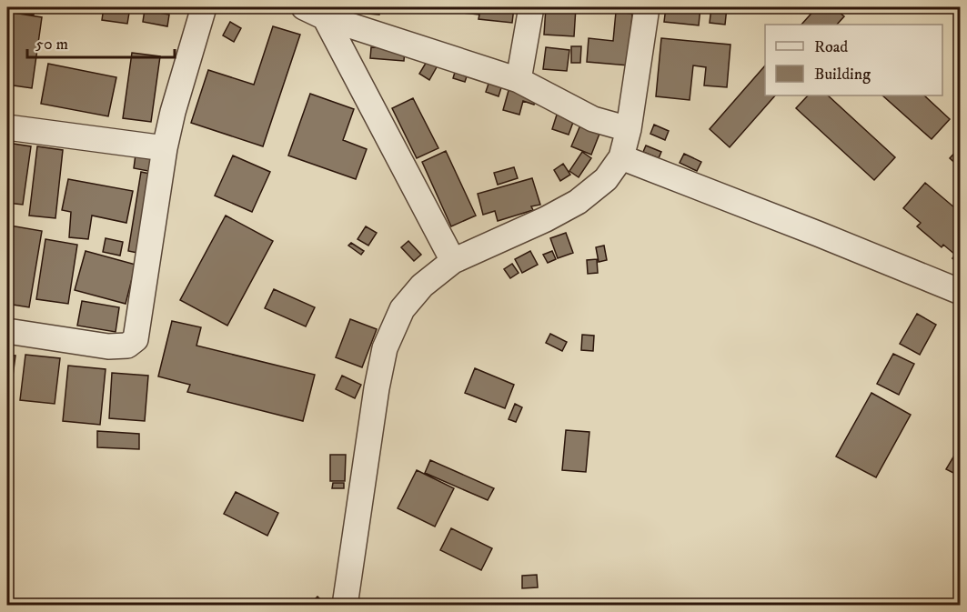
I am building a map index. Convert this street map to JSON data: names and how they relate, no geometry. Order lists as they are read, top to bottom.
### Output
{
  "legend": ["Road", "Building"],
  "scale_bar": "50 m"
}
